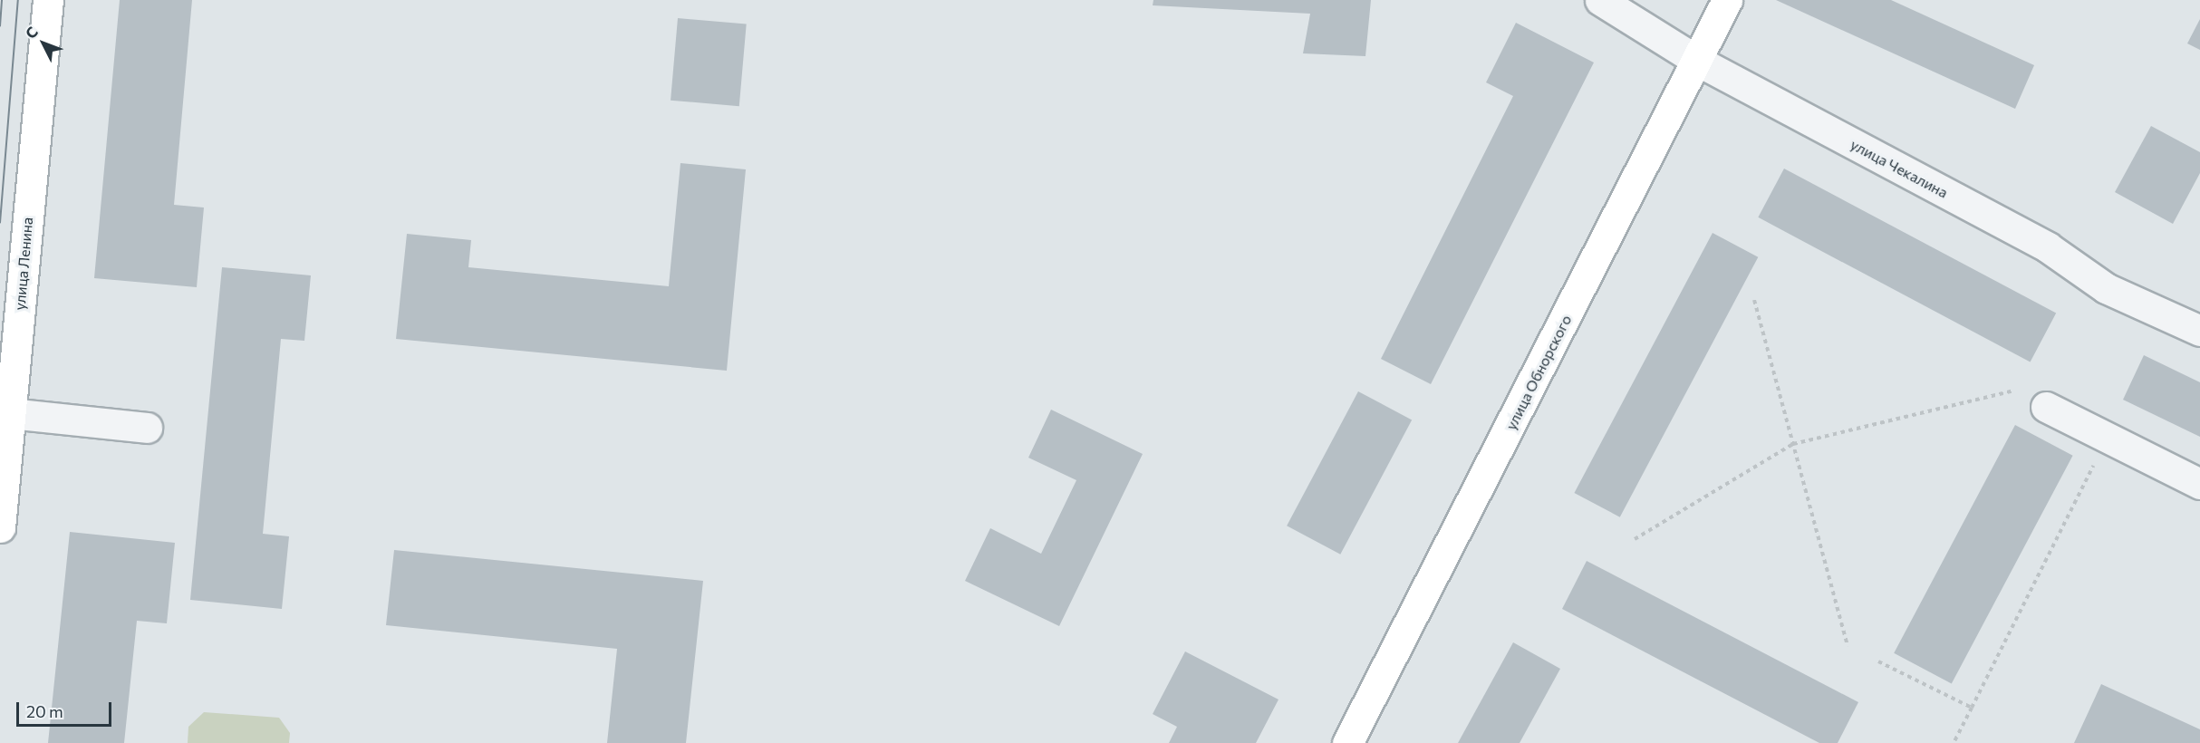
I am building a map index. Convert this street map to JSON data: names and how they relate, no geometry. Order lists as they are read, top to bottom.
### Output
{
  "streets": {
    "main road": ["улица Ленина", "улица Обнорского"],
    "street": ["улица Чекалина"]
  },
  "crossings": [
    ["улица Чекалина", "улица Обнорского"]
  ],
  "scale_bar": "20 m",
  "north": "top left"
}
